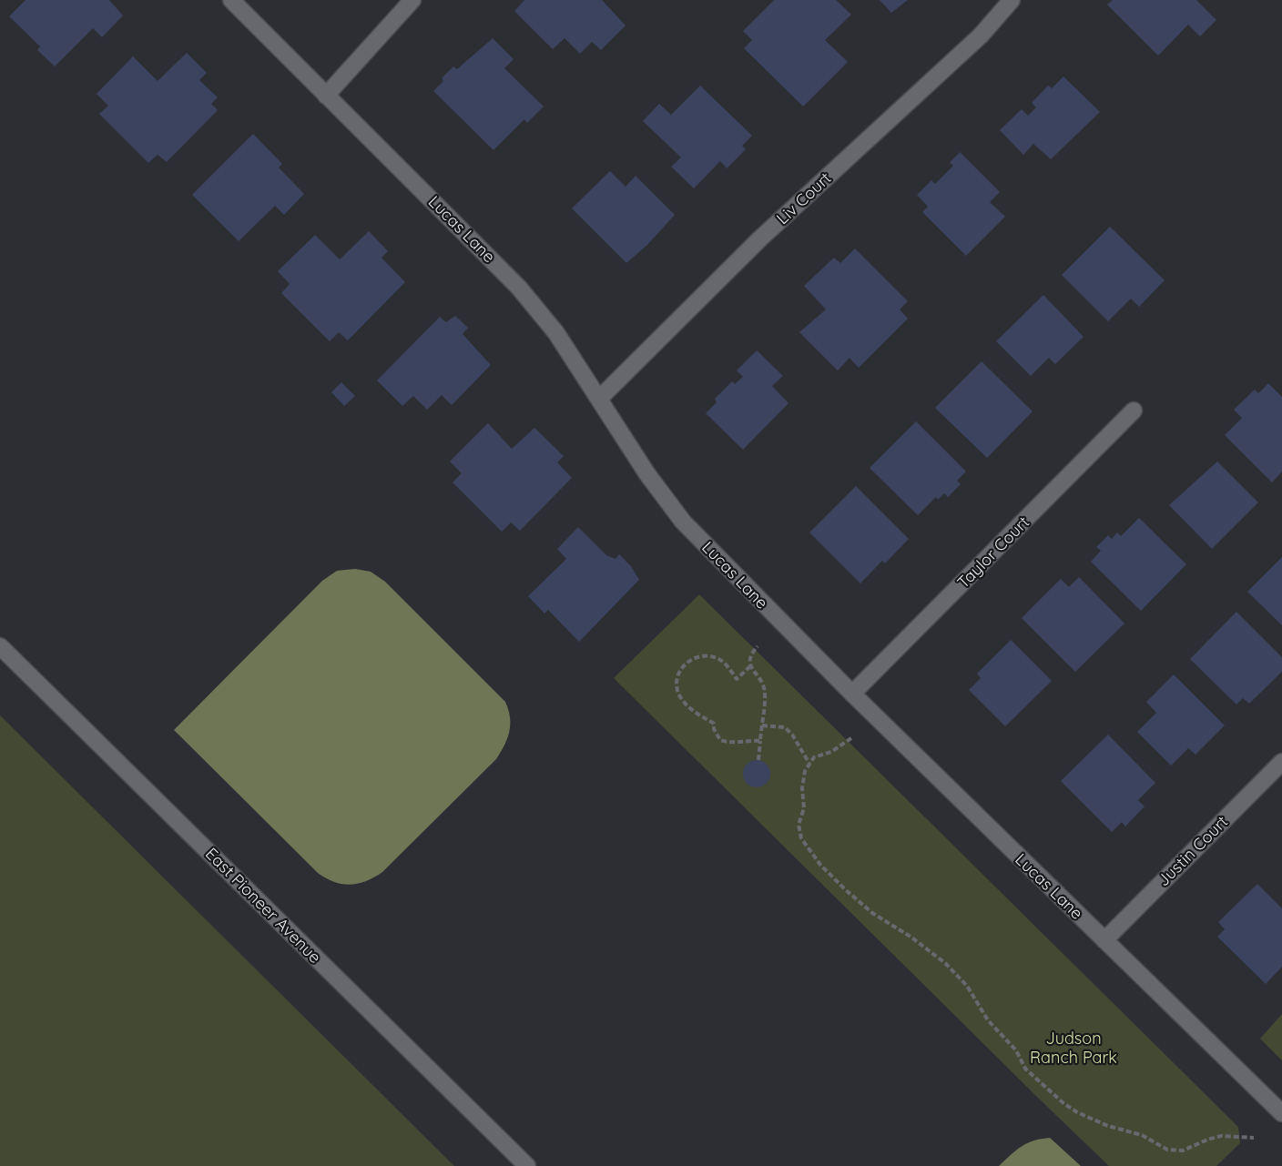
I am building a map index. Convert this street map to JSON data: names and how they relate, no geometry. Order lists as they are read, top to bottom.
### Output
{
  "streets": {
    "street": [
      "Liv Court",
      "Lucas Lane",
      "Taylor Court",
      "Justin Court",
      "East Pioneer Avenue"
    ]
  },
  "crossings": [
    ["Liv Court", "Lucas Lane"],
    ["Lucas Lane", "Taylor Court"],
    ["Lucas Lane", "Justin Court"]
  ],
  "parks": ["Judson Ranch Park"]
}
